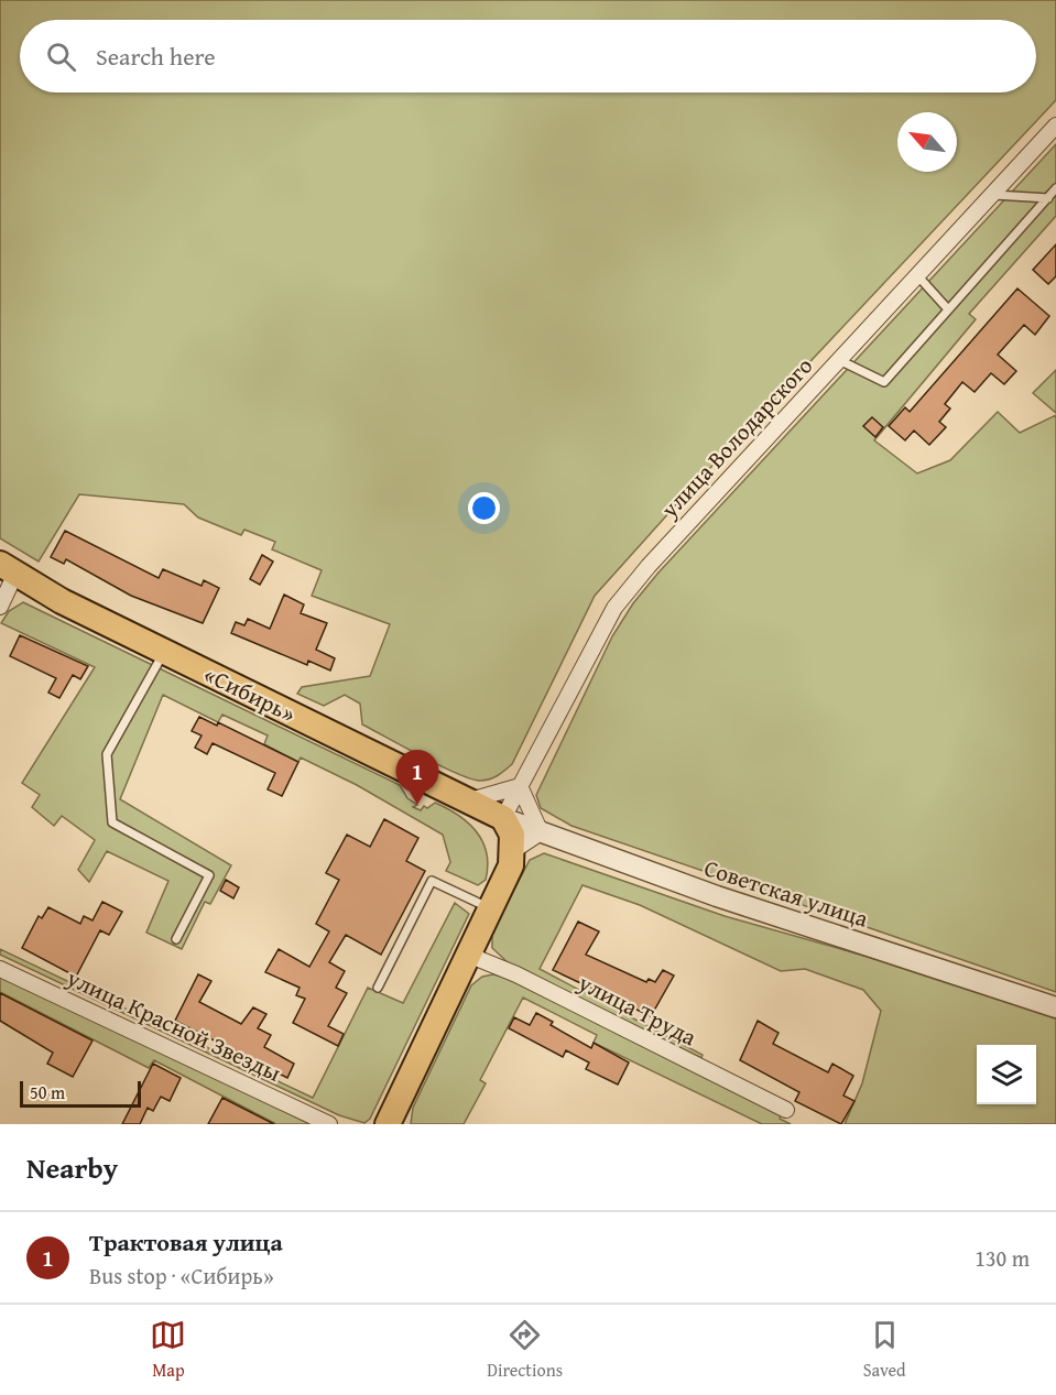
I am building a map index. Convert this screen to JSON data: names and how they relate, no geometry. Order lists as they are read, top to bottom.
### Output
{
  "streets": {
    "highway": ["«Сибирь»"],
    "street": [
      "улица Володарского",
      "Советская улица",
      "улица Труда",
      "улица Красной Звезды"
    ]
  },
  "crossings": [
    ["улица Володарского", "«Сибирь»"],
    ["улица Володарского", "Советская улица"],
    ["«Сибирь»", "Советская улица"]
  ],
  "scale_bar": "50 m",
  "north": "top left",
  "page": {
    "search": "Search here",
    "pins": "1",
    "scale": "50 m",
    "heading": "Nearby",
    "list": [
      {
        "mark": "1",
        "name": "Трактовая улица",
        "note": "Bus stop · «Сибирь»",
        "value": "130 m"
      }
    ],
    "nav": ["Map", "Directions", "Saved"]
  }
}
